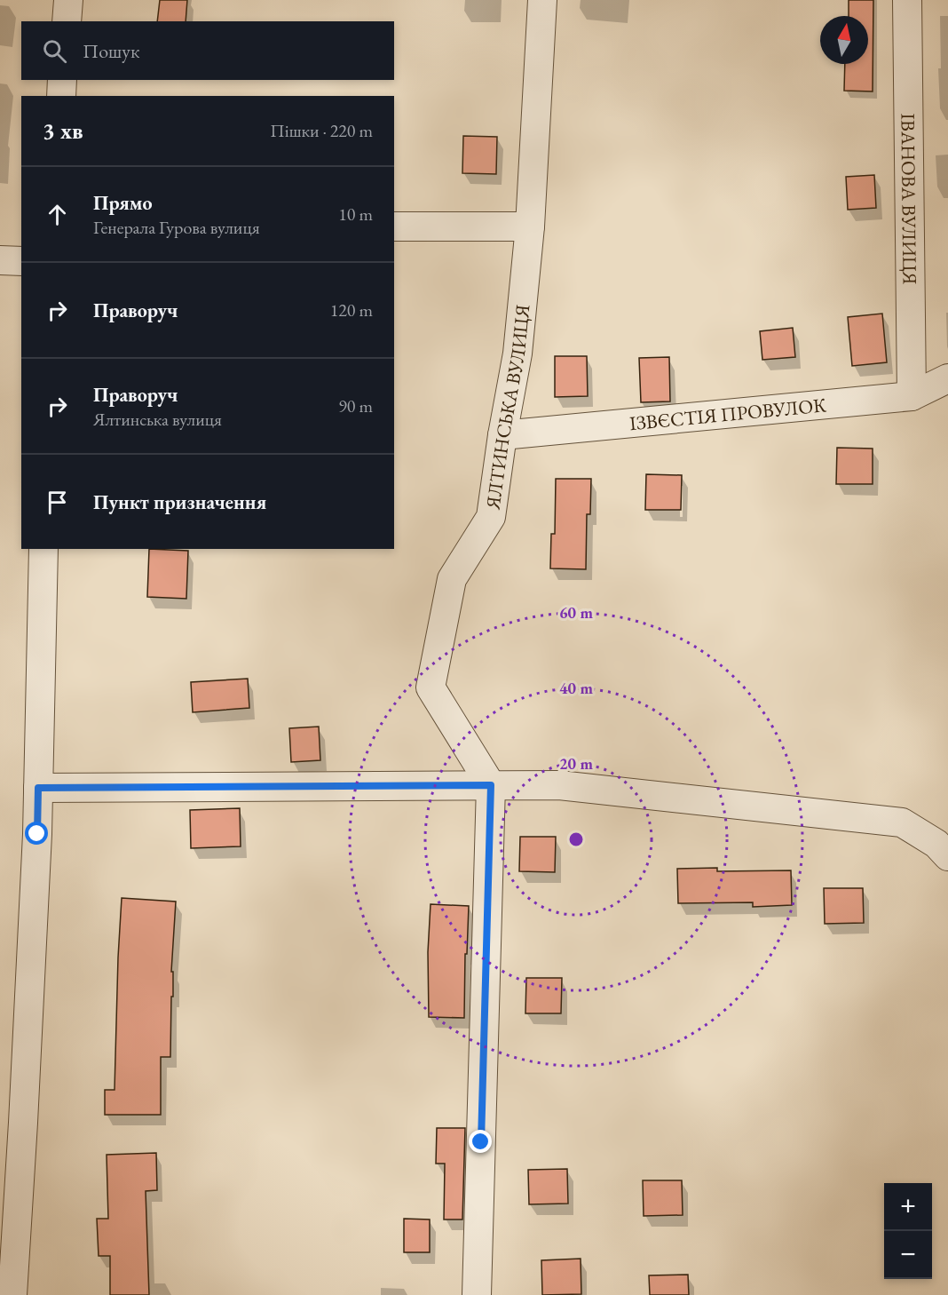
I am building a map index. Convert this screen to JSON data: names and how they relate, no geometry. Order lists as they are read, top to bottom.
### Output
{
  "streets": {
    "street": ["ІВАНОВА ВУЛИЦЯ", "ЯЛТИНСЬКА ВУЛИЦЯ", "ІЗВЄСТІЯ ПРОВУЛОК"]
  },
  "crossings": [
    ["ІВАНОВА ВУЛИЦЯ", "ІЗВЄСТІЯ ПРОВУЛОК"],
    ["ЯЛТИНСЬКА ВУЛИЦЯ", "ІЗВЄСТІЯ ПРОВУЛОК"]
  ],
  "north": "top",
  "page": {
    "search": "Пошук",
    "heading": ["3 хв", "Пішки · 220 m"],
    "list": [
      ["Прямо", "Генерала Гурова вулиця", "10 m"],
      ["Праворуч", "120 m"],
      ["Праворуч", "Ялтинська вулиця", "90 m"],
      "Пункт призначення"
    ],
    "map_buttons": ["+", "−"]
  },
  "rings": ["60 m", "40 m", "20 m"]
}
